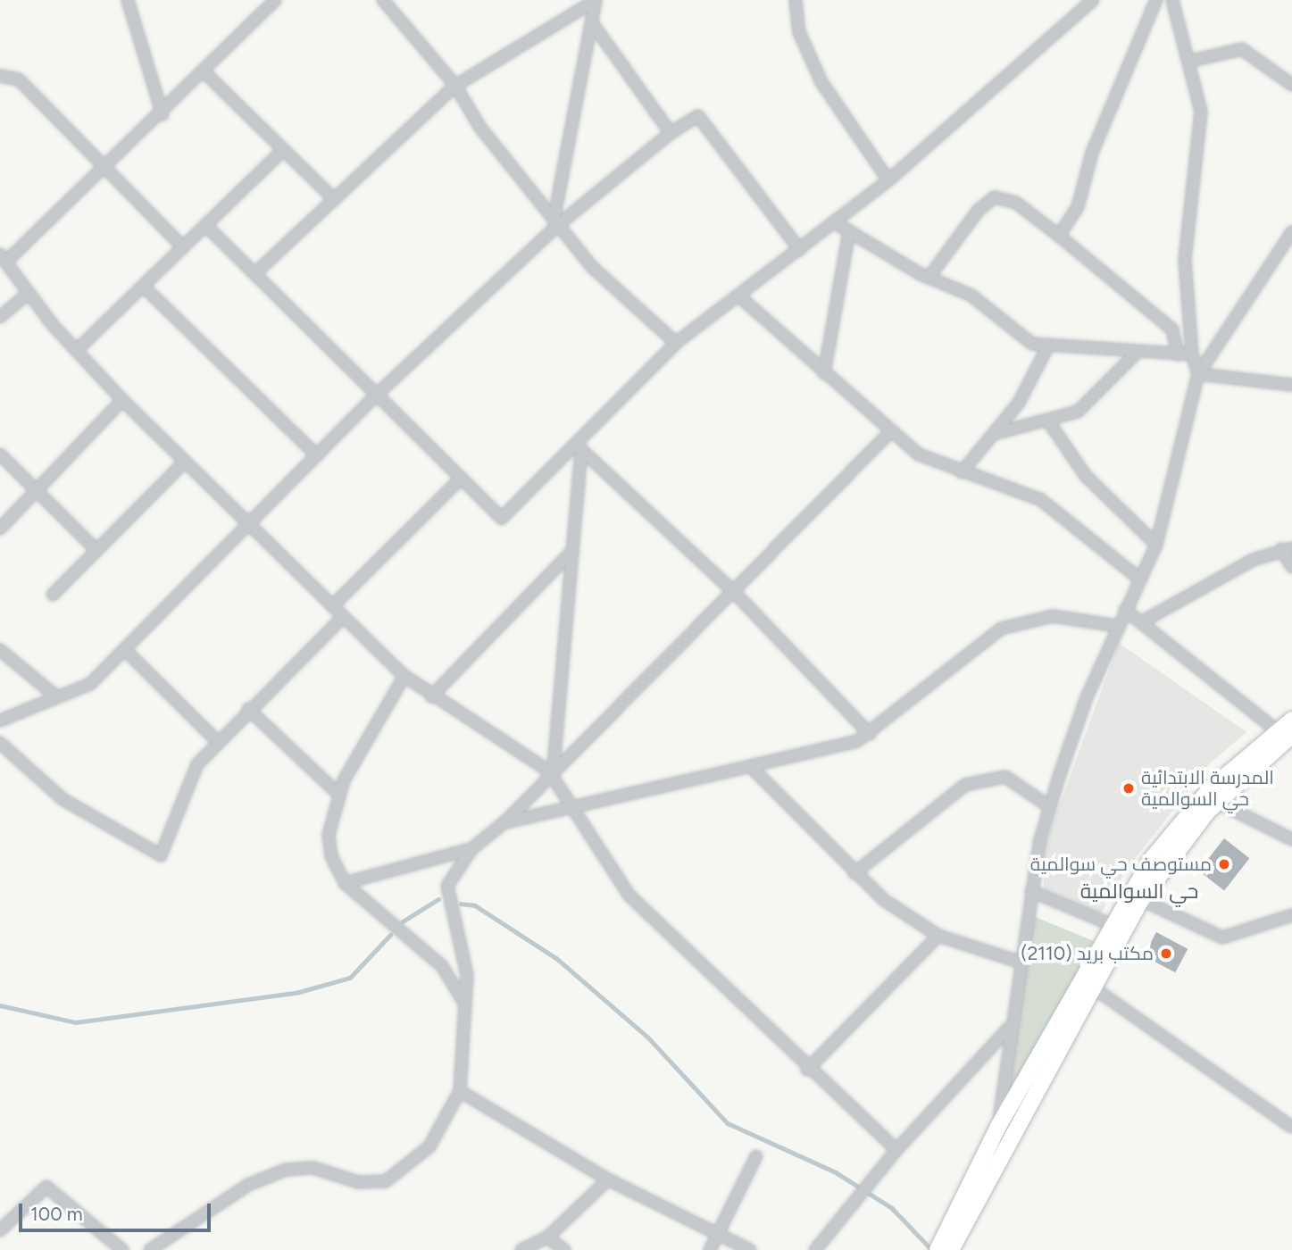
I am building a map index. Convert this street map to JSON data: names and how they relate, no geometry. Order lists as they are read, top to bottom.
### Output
{
  "districts": ["حي السوالمية"],
  "places": ["المدرسة الابتدائية حي السوالمية", "مستوصف حي سوالمية", "مكتب بريد (2110)"],
  "scale_bar": "100 m"
}
